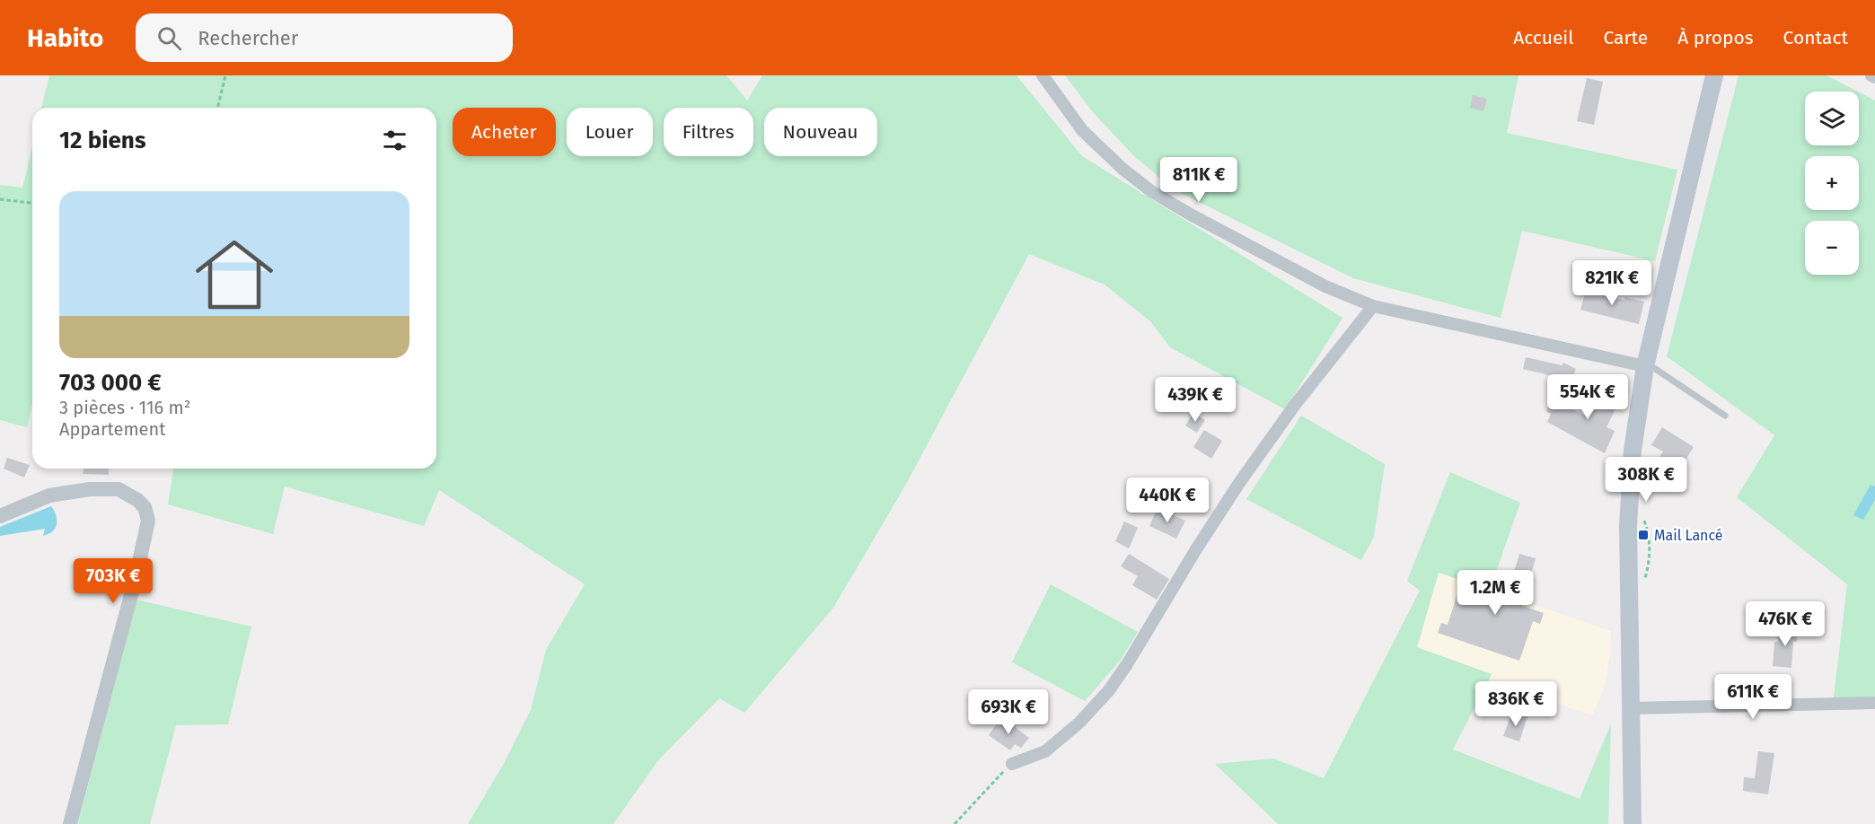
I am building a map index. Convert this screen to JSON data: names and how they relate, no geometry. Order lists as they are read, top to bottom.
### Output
{
  "places": {
    "transit": ["Mail Lancé"]
  },
  "page": {
    "header": "Habito",
    "search": "Rechercher",
    "nav": [
      "Accueil",
      "Carte",
      "À propos",
      "Contact"
    ],
    "map_buttons": ["+", "−"],
    "chip": [
      "Acheter",
      "Louer",
      "Filtres",
      "Nouveau"
    ],
    "heading": "12 biens",
    "price": [
      "811K €",
      "821K €",
      "554K €",
      "439K €",
      "308K €",
      "440K €",
      "703K €",
      "1.2M €",
      "476K €",
      "611K €",
      "836K €",
      "693K €"
    ],
    "list": [
      {
        "name": "703 000 €",
        "note": "3 pièces · 116 m² · Appartement"
      }
    ]
  }
}
